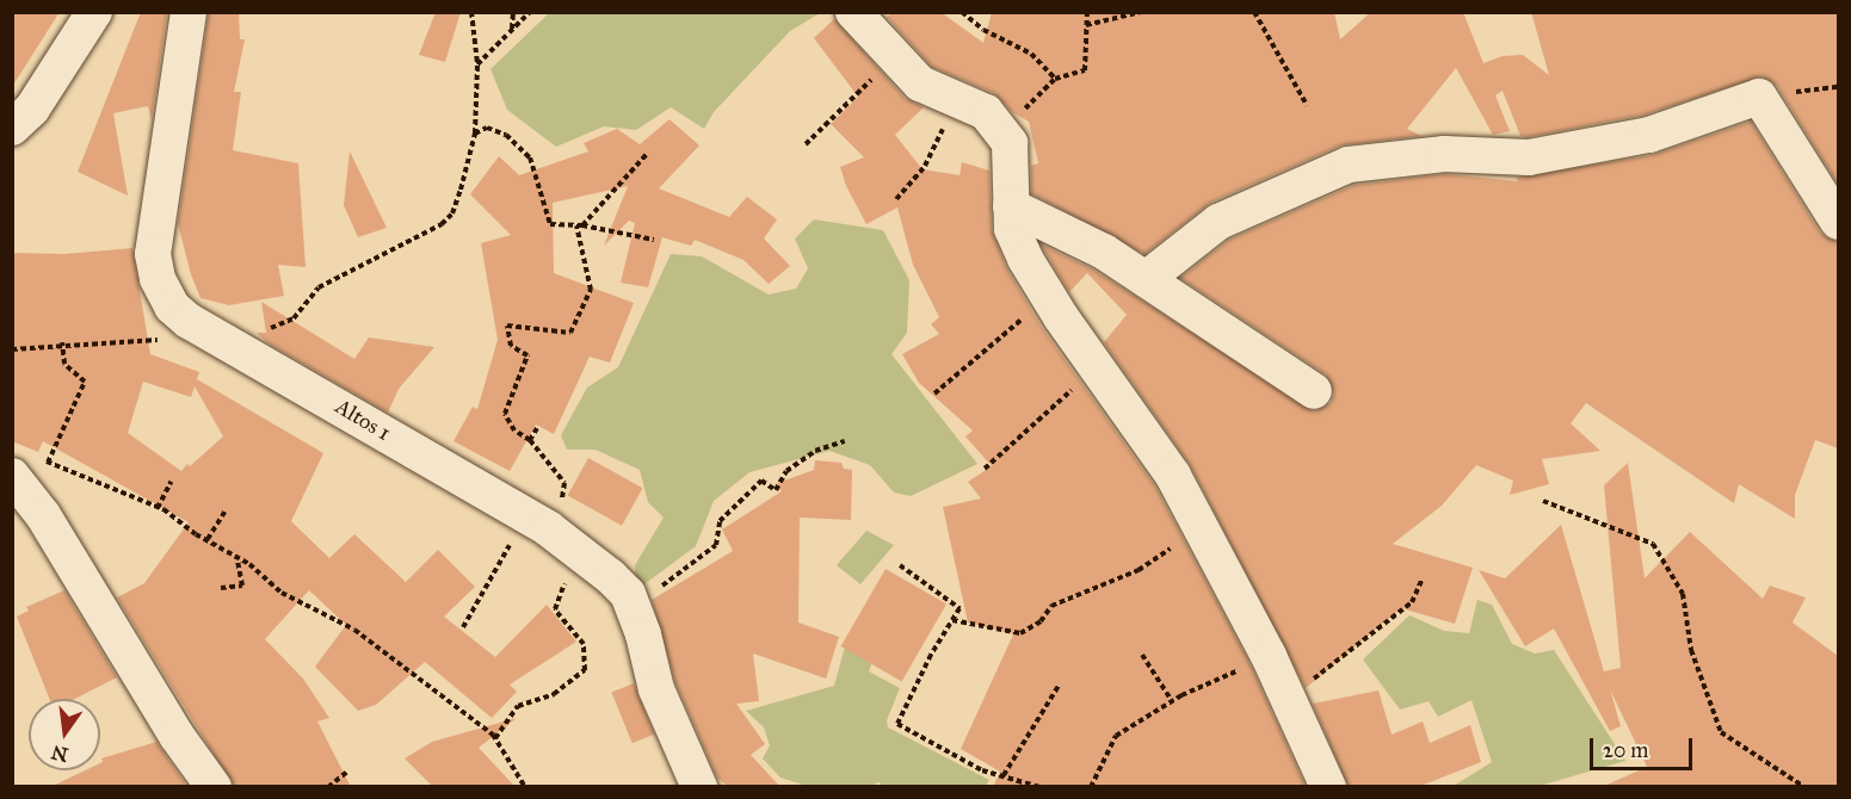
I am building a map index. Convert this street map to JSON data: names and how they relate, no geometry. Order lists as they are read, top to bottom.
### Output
{
  "streets": {
    "street": ["Altos 1"]
  },
  "scale_bar": "20 m",
  "north": "bottom"
}
